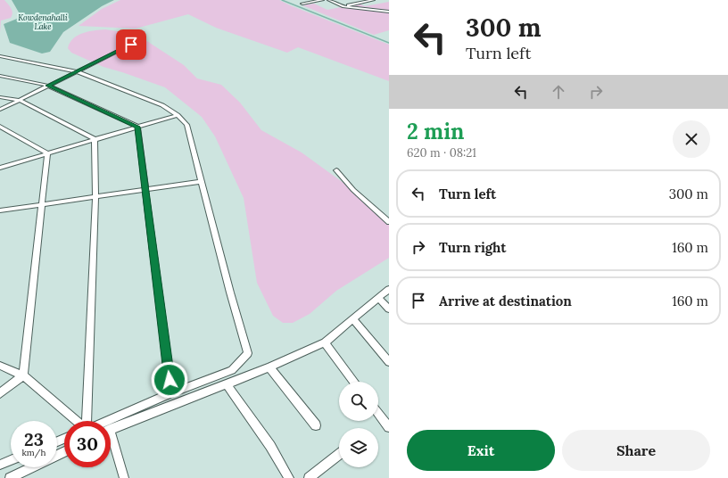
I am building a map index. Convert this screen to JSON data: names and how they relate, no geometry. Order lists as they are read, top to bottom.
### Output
{
  "water": ["Kowdenahalli Lake"],
  "page": {
    "turn": ["300 m", "Turn left"],
    "heading": ["2 min", "620 m · 08:21"],
    "list": [
      {
        "name": "Turn left",
        "value": "300 m"
      },
      {
        "name": "Turn right",
        "value": "160 m"
      },
      {
        "name": "Arrive at destination",
        "value": "160 m"
      }
    ],
    "speed": "23 km/h",
    "limit": "30",
    "buttons": ["Exit", "Share"]
  }
}
